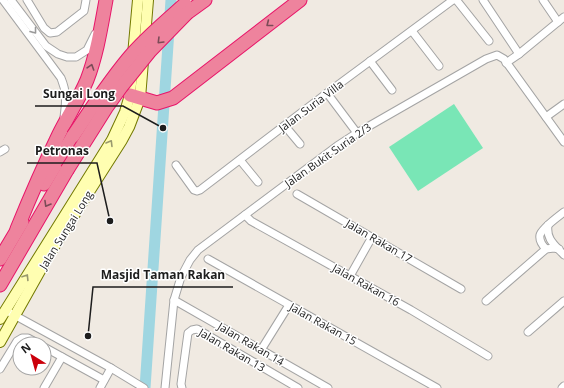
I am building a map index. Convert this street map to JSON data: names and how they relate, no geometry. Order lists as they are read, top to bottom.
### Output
{
  "streets": {
    "street": [
      "Jalan Suria Villa",
      "Jalan Bukit Suria 2/3",
      "Jalan Sungai Long",
      "Jalan Rakan 17",
      "Jalan Rakan 16",
      "Jalan Rakan 15",
      "Jalan Rakan 14",
      "Jalan Rakan 13"
    ]
  },
  "crossings": [
    ["Jalan Bukit Suria 2/3", "Jalan Rakan 16"],
    ["Jalan Bukit Suria 2/3", "Jalan Rakan 14"]
  ],
  "places": ["Sungai Long", "Petronas", "Masjid Taman Rakan"],
  "north": "top left"
}
